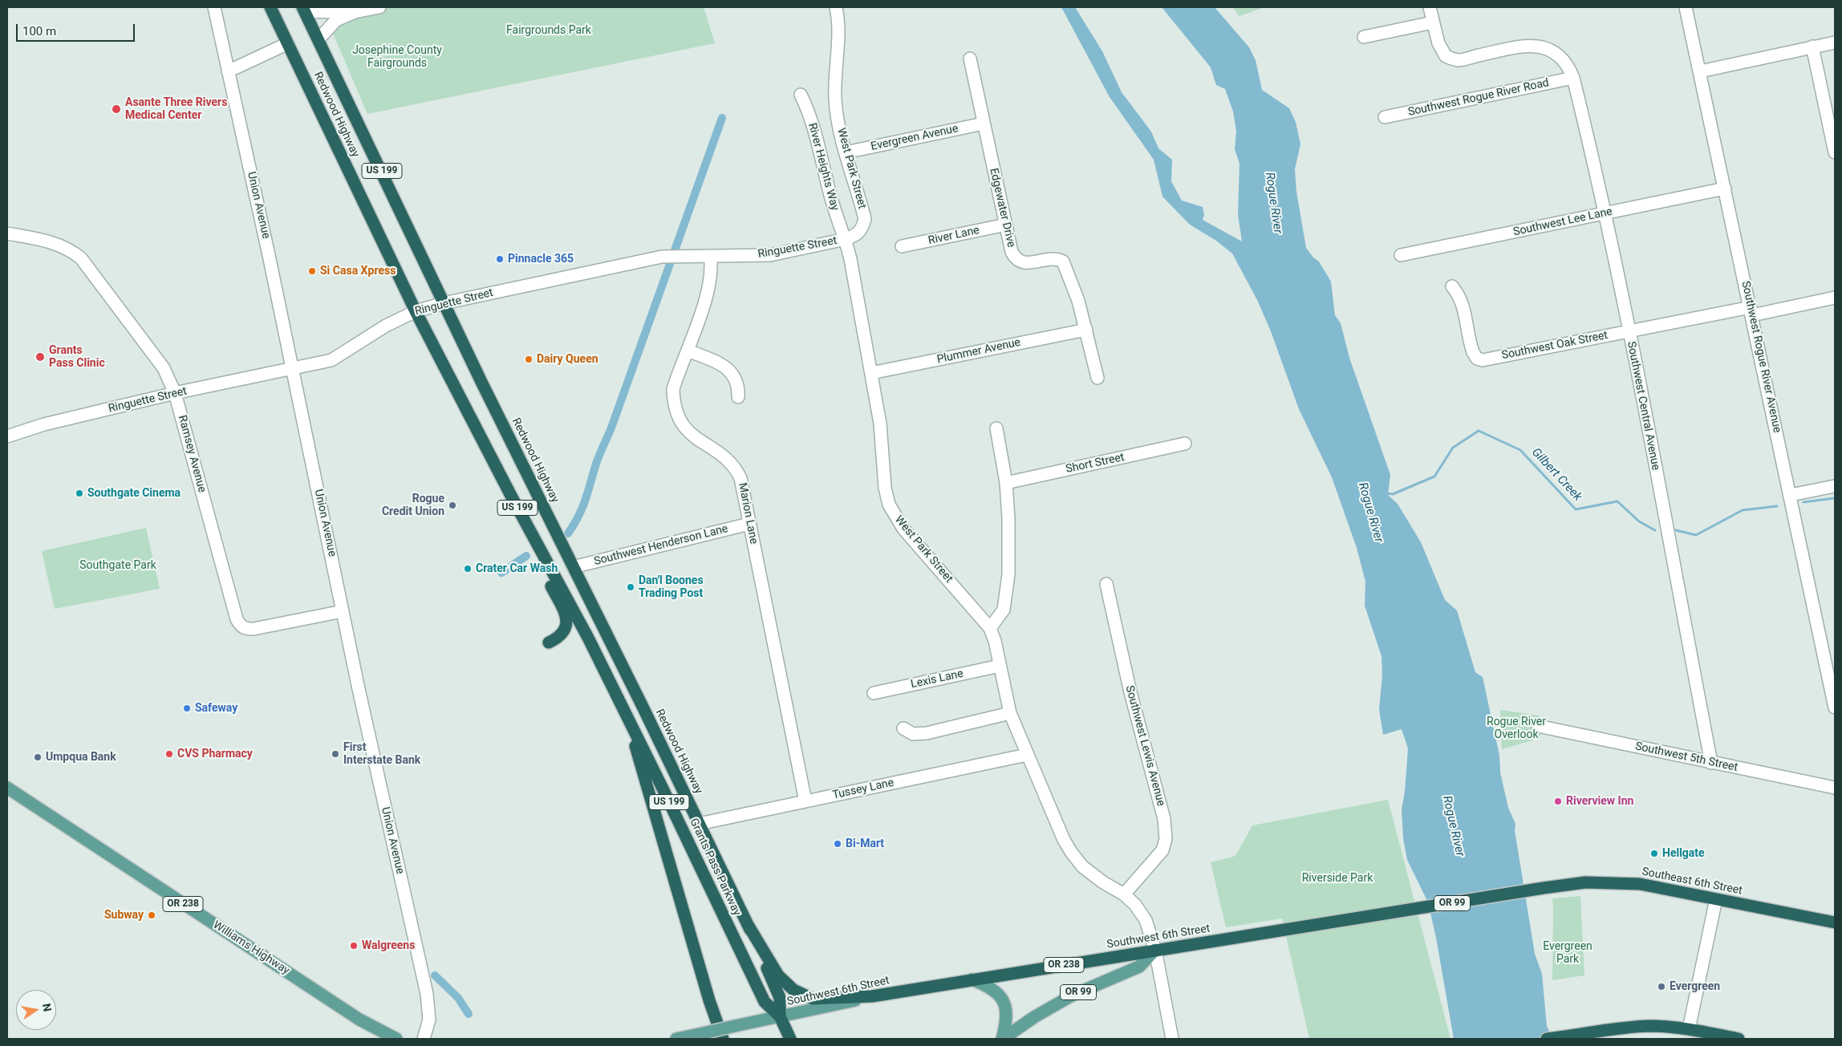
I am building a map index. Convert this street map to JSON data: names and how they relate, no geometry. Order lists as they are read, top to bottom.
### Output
{
  "streets": {
    "highway": [
      "Redwood Highway",
      "US 199",
      "Grants Pass Parkway",
      "Southeast 6th Street",
      "OR 99",
      "OR 238",
      "Southwest 6th Street"
    ],
    "main road": ["Williams Highway"],
    "street": [
      "Southwest Rogue River Road",
      "Evergreen Avenue",
      "River Heights Way",
      "West Park Street",
      "Union Avenue",
      "Edgewater Drive",
      "Southwest Lee Lane",
      "River Lane",
      "Ringuette Street",
      "Southwest Oak Street",
      "Plummer Avenue",
      "Southwest Rogue River Avenue",
      "Southwest Central Avenue",
      "Ramsey Avenue",
      "Short Street",
      "Marion Lane",
      "Southwest Henderson Lane",
      "Lexis Lane",
      "Southwest Lewis Avenue",
      "Southwest 5th Street",
      "Tussey Lane"
    ]
  },
  "crossings": [
    ["Southwest Rogue River Road", "Southwest Central Avenue"],
    ["Redwood Highway", "Ringuette Street"],
    ["Redwood Highway", "Southwest Henderson Lane"],
    ["Redwood Highway", "Tussey Lane"],
    ["Redwood Highway", "Grants Pass Parkway"],
    ["Evergreen Avenue", "West Park Street"],
    ["Evergreen Avenue", "Edgewater Drive"],
    ["River Heights Way", "West Park Street"],
    ["River Heights Way", "Ringuette Street"],
    ["West Park Street", "Ringuette Street"],
    ["West Park Street", "Plummer Avenue"],
    ["West Park Street", "Lexis Lane"],
    ["West Park Street", "Southwest Lewis Avenue"],
    ["West Park Street", "Tussey Lane"],
    ["West Park Street", "OR 99"],
    ["West Park Street", "Southwest 6th Street"],
    ["Union Avenue", "Ringuette Street"],
    ["Union Avenue", "Ramsey Avenue"],
    ["Edgewater Drive", "River Lane"],
    ["Edgewater Drive", "Plummer Avenue"],
    ["Southwest Lee Lane", "Southwest Rogue River Avenue"],
    ["Southwest Lee Lane", "Southwest Central Avenue"],
    ["Ringuette Street", "Ramsey Avenue"],
    ["Ringuette Street", "Marion Lane"],
    ["Southwest Oak Street", "Southwest Rogue River Avenue"],
    ["Southwest Oak Street", "Southwest Central Avenue"],
    ["Southwest Central Avenue", "Southwest 5th Street"],
    ["Marion Lane", "Southwest Henderson Lane"],
    ["Marion Lane", "Tussey Lane"],
    ["Grants Pass Parkway", "OR 238"],
    ["Grants Pass Parkway", "Southwest 6th Street"],
    ["Southeast 6th Street", "Southwest 6th Street"],
    ["OR 99", "Southwest 6th Street"],
    ["OR 238", "Southwest 6th Street"]
  ],
  "water": ["Rogue River", "Gilbert Creek"],
  "parks": [
    "Fairgrounds Park",
    "Josephine County Fairgrounds",
    "Southgate Park",
    "Rogue River Overlook",
    "Riverside Park",
    "Evergreen Park"
  ],
  "places": [
    "Asante Three Rivers Medical Center",
    "Pinnacle 365",
    "Si Casa Xpress",
    "Grants Pass Clinic",
    "Dairy Queen",
    "Southgate Cinema",
    "Rogue Credit Union",
    "Crater Car Wash",
    "Dan'l Boones Trading Post",
    "Safeway",
    "CVS Pharmacy",
    "First Interstate Bank",
    "Umpqua Bank",
    "Riverview Inn",
    "Bi-Mart",
    "Hellgate",
    "Subway",
    "Walgreens",
    "Evergreen"
  ],
  "scale_bar": "100 m",
  "north": "right"
}
